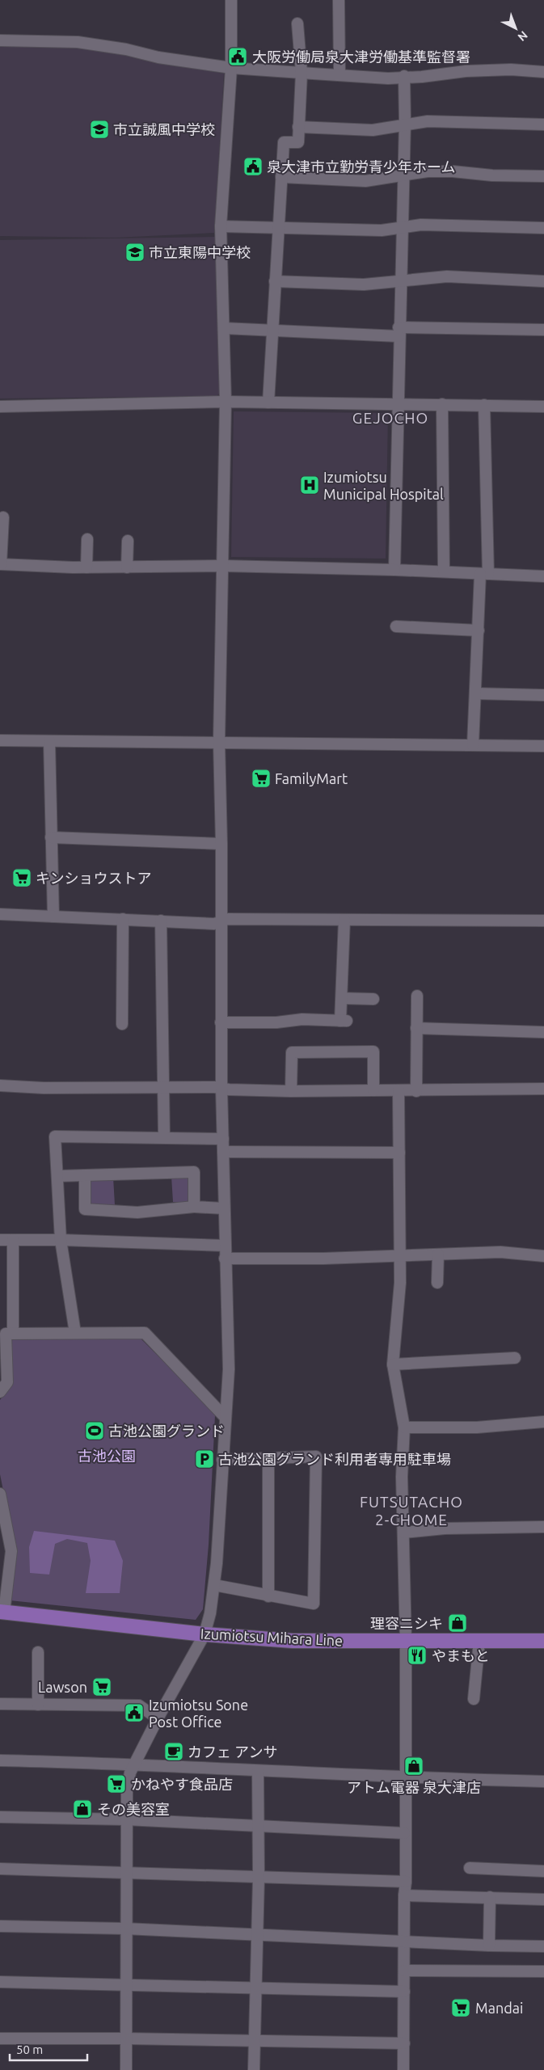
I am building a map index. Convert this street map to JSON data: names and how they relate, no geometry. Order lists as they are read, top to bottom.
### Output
{
  "streets": {
    "main road": ["Izumiotsu Mihara Line"]
  },
  "districts": ["GEJOCHO", "FUTSUTACHO 2-CHOME"],
  "parks": ["古池公園"],
  "places": {
    "public building": ["大阪労働局泉大津労働基準監督署", "泉大津市立勤労青少年ホーム", "Izumiotsu Sone Post Office"],
    "school or university": ["市立誠風中学校", "市立東陽中学校"],
    "hospital": ["Izumiotsu Municipal Hospital"],
    "supermarket": [
      "FamilyMart",
      "キンショウストア",
      "Lawson",
      "かねやす食品店",
      "Mandai"
    ],
    "sports": ["古池公園グランド"],
    "parking": ["古池公園グランド利用者専用駐車場"],
    "shop": ["理容ニシキ", "アトム電器 泉大津店", "その美容室"],
    "restaurant": ["やまもと"],
    "cafe": ["カフェ アンサ"]
  },
  "scale_bar": "50 m",
  "north": "bottom right"
}
